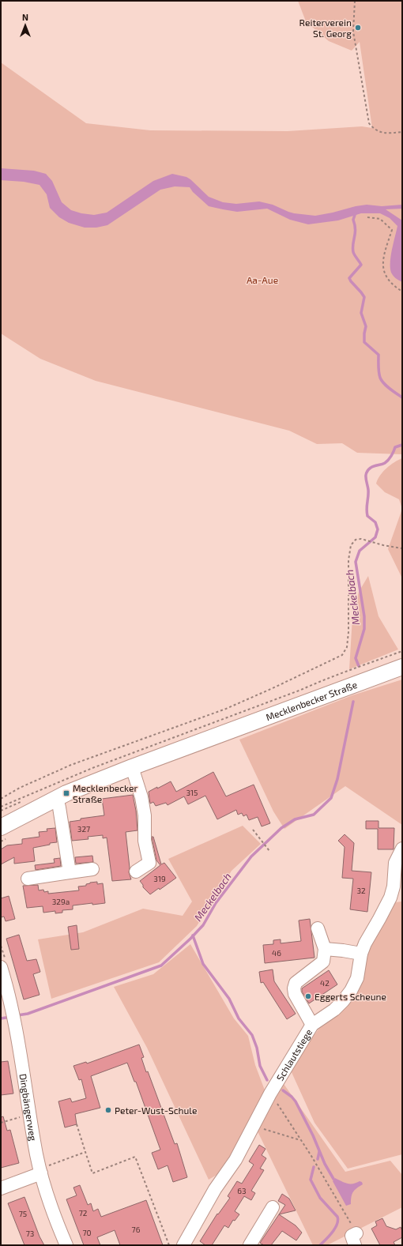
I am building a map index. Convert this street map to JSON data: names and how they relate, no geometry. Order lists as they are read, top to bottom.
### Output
{
  "streets": {
    "main road": ["Mecklenbecker Straße"],
    "street": ["Schlautstiege", "Dingbängerweg"]
  },
  "water": ["Meckelbach"],
  "parks": ["Aa-Aue"],
  "places": {
    "other": ["Reiterverein St. Georg", "Eggerts Scheune", "Peter-Wust-Schule"],
    "transit": ["Mecklenbecker Straße"]
  },
  "house_numbers": [
    "315",
    "327",
    "319",
    "32",
    "329a",
    "46",
    "42",
    "63",
    "72",
    "75",
    "76",
    "70",
    "73"
  ],
  "north": "top"
}
